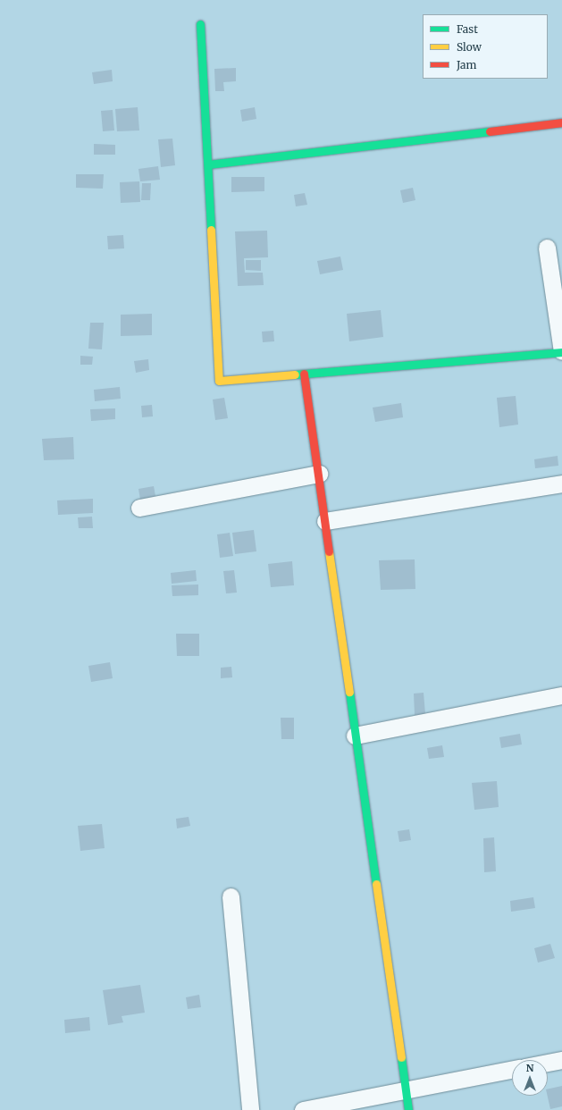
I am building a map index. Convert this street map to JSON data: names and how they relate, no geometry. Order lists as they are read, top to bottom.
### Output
{
  "legend": ["Fast", "Slow", "Jam"],
  "north": "top"
}
